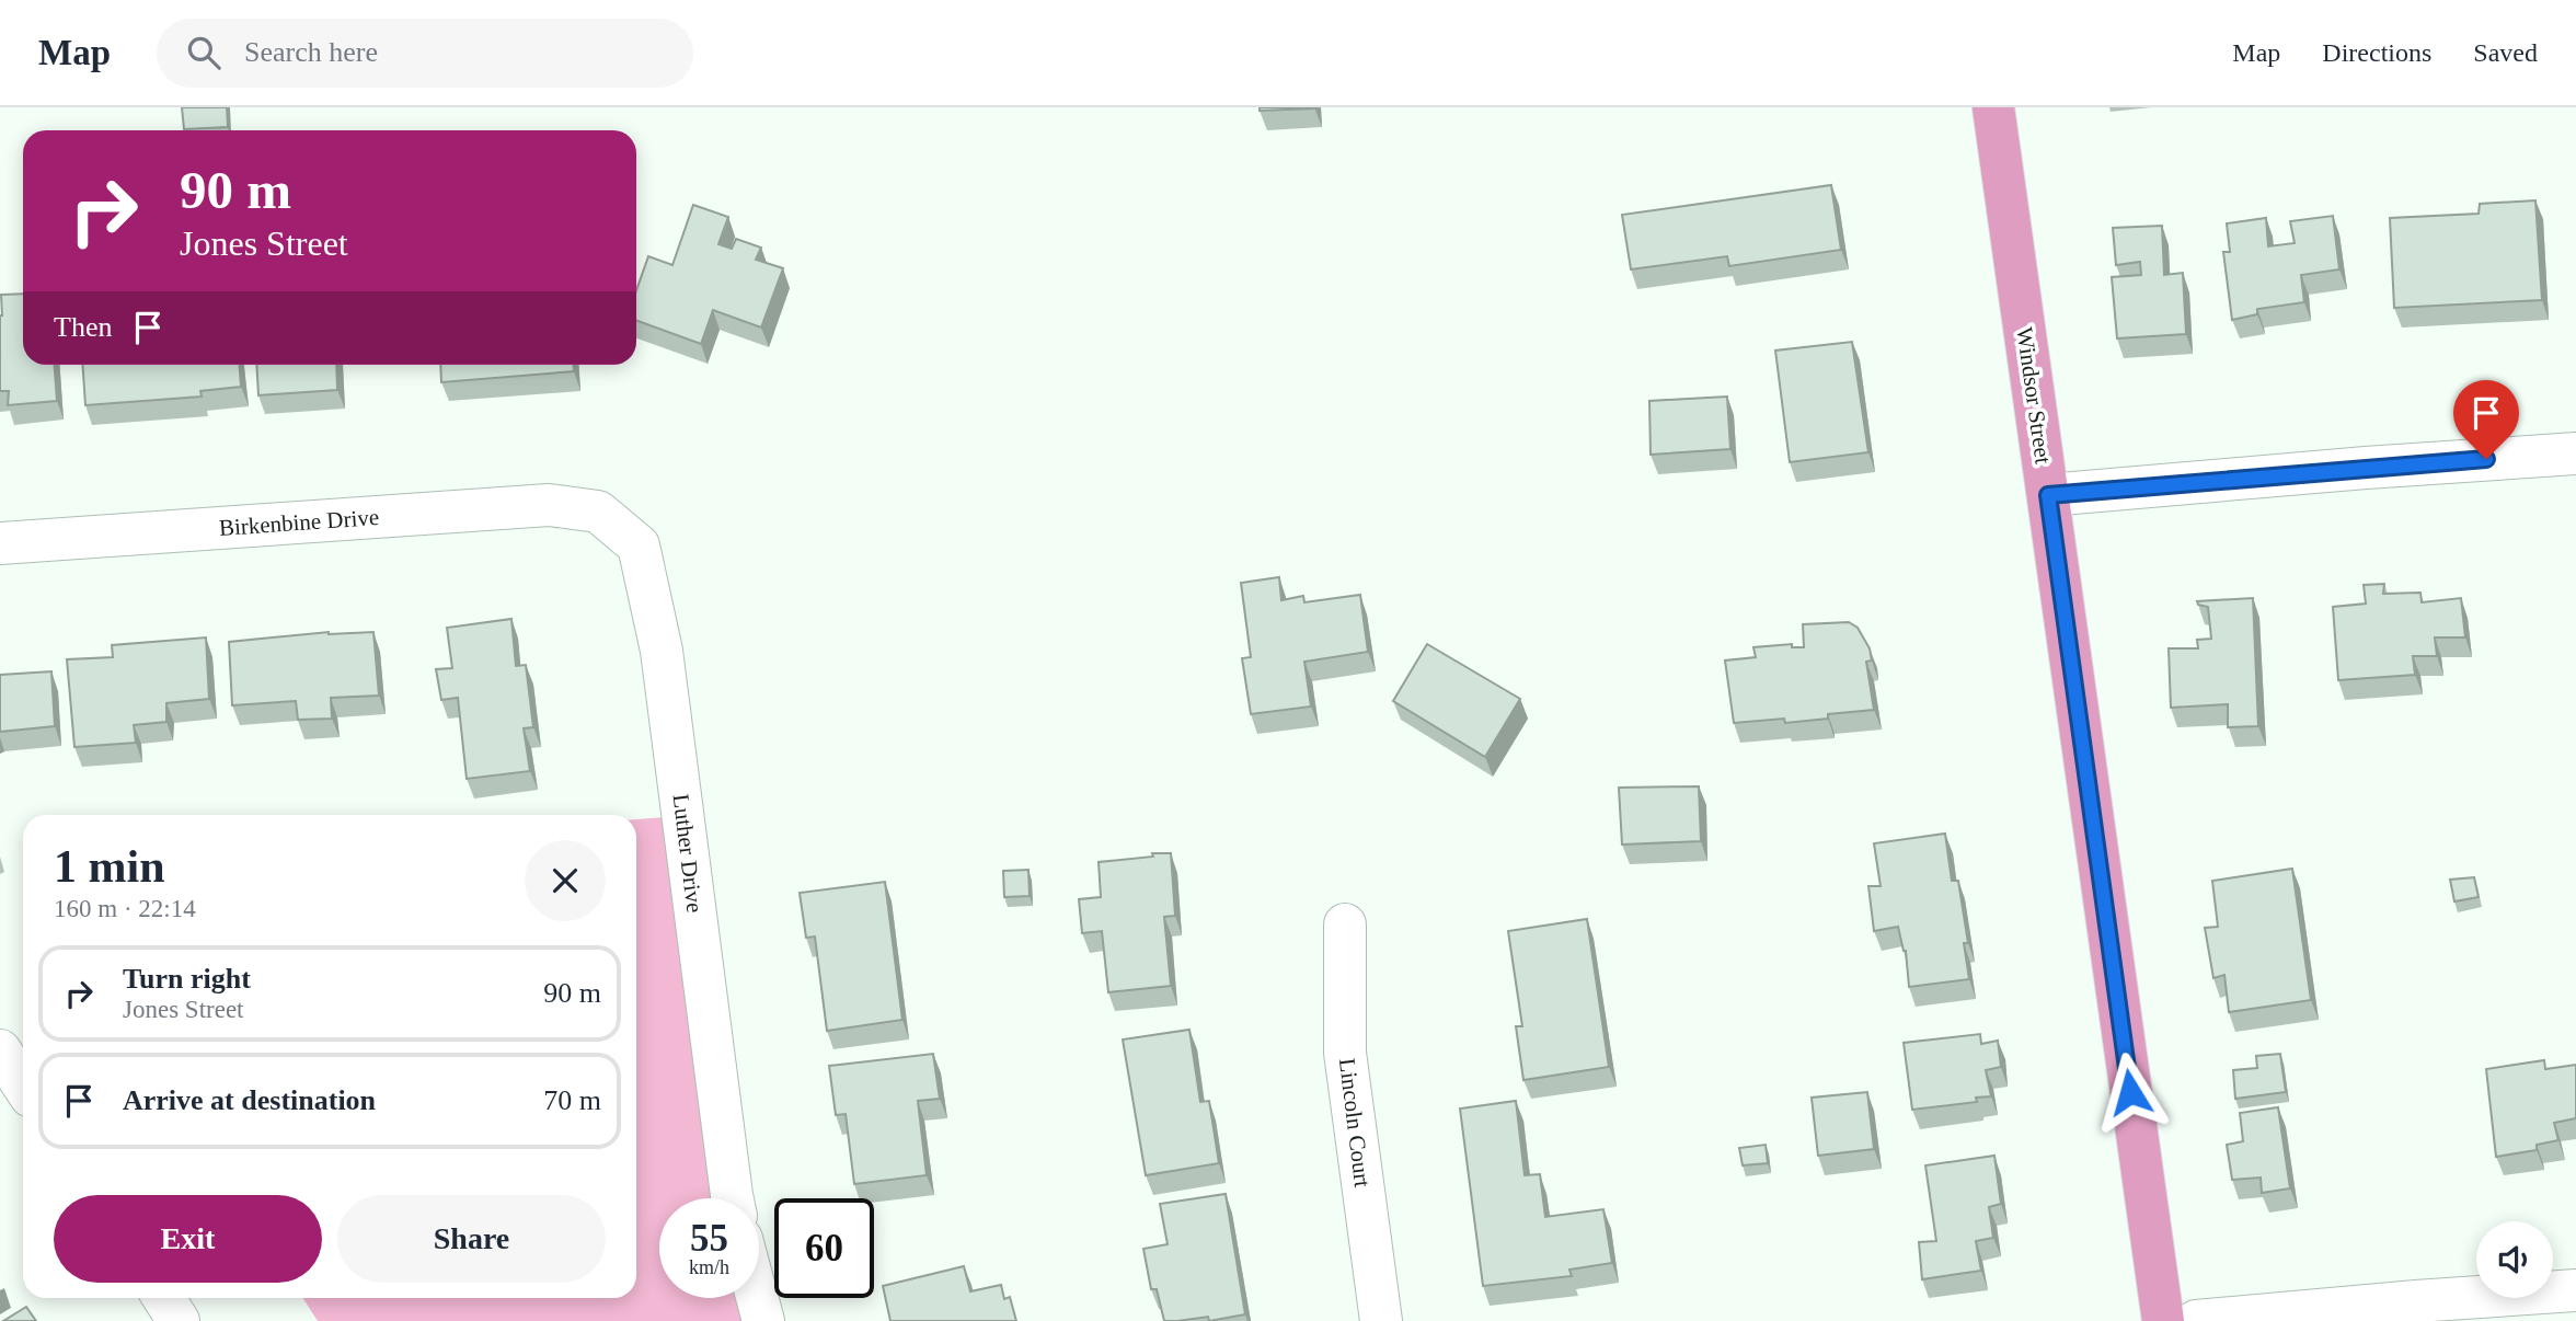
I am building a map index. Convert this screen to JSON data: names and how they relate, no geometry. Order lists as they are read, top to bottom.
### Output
{
  "streets": {
    "main road": ["Windsor Street"],
    "street": ["Birkenbine Drive", "Luther Drive", "Lincoln Court"]
  },
  "crossings": [
    ["Birkenbine Drive", "Luther Drive"]
  ],
  "page": {
    "header": "Map",
    "search": "Search here",
    "nav": ["Map", "Directions", "Saved"],
    "turn": ["90 m", "Jones Street"],
    "then": "Then",
    "heading": ["1 min", "160 m · 22:14"],
    "list": [
      {
        "name": "Turn right",
        "note": "Jones Street",
        "value": "90 m"
      },
      {
        "name": "Arrive at destination",
        "value": "70 m"
      }
    ],
    "buttons": ["Exit", "Share"],
    "speed": "55 km/h",
    "limit": "60"
  }
}
